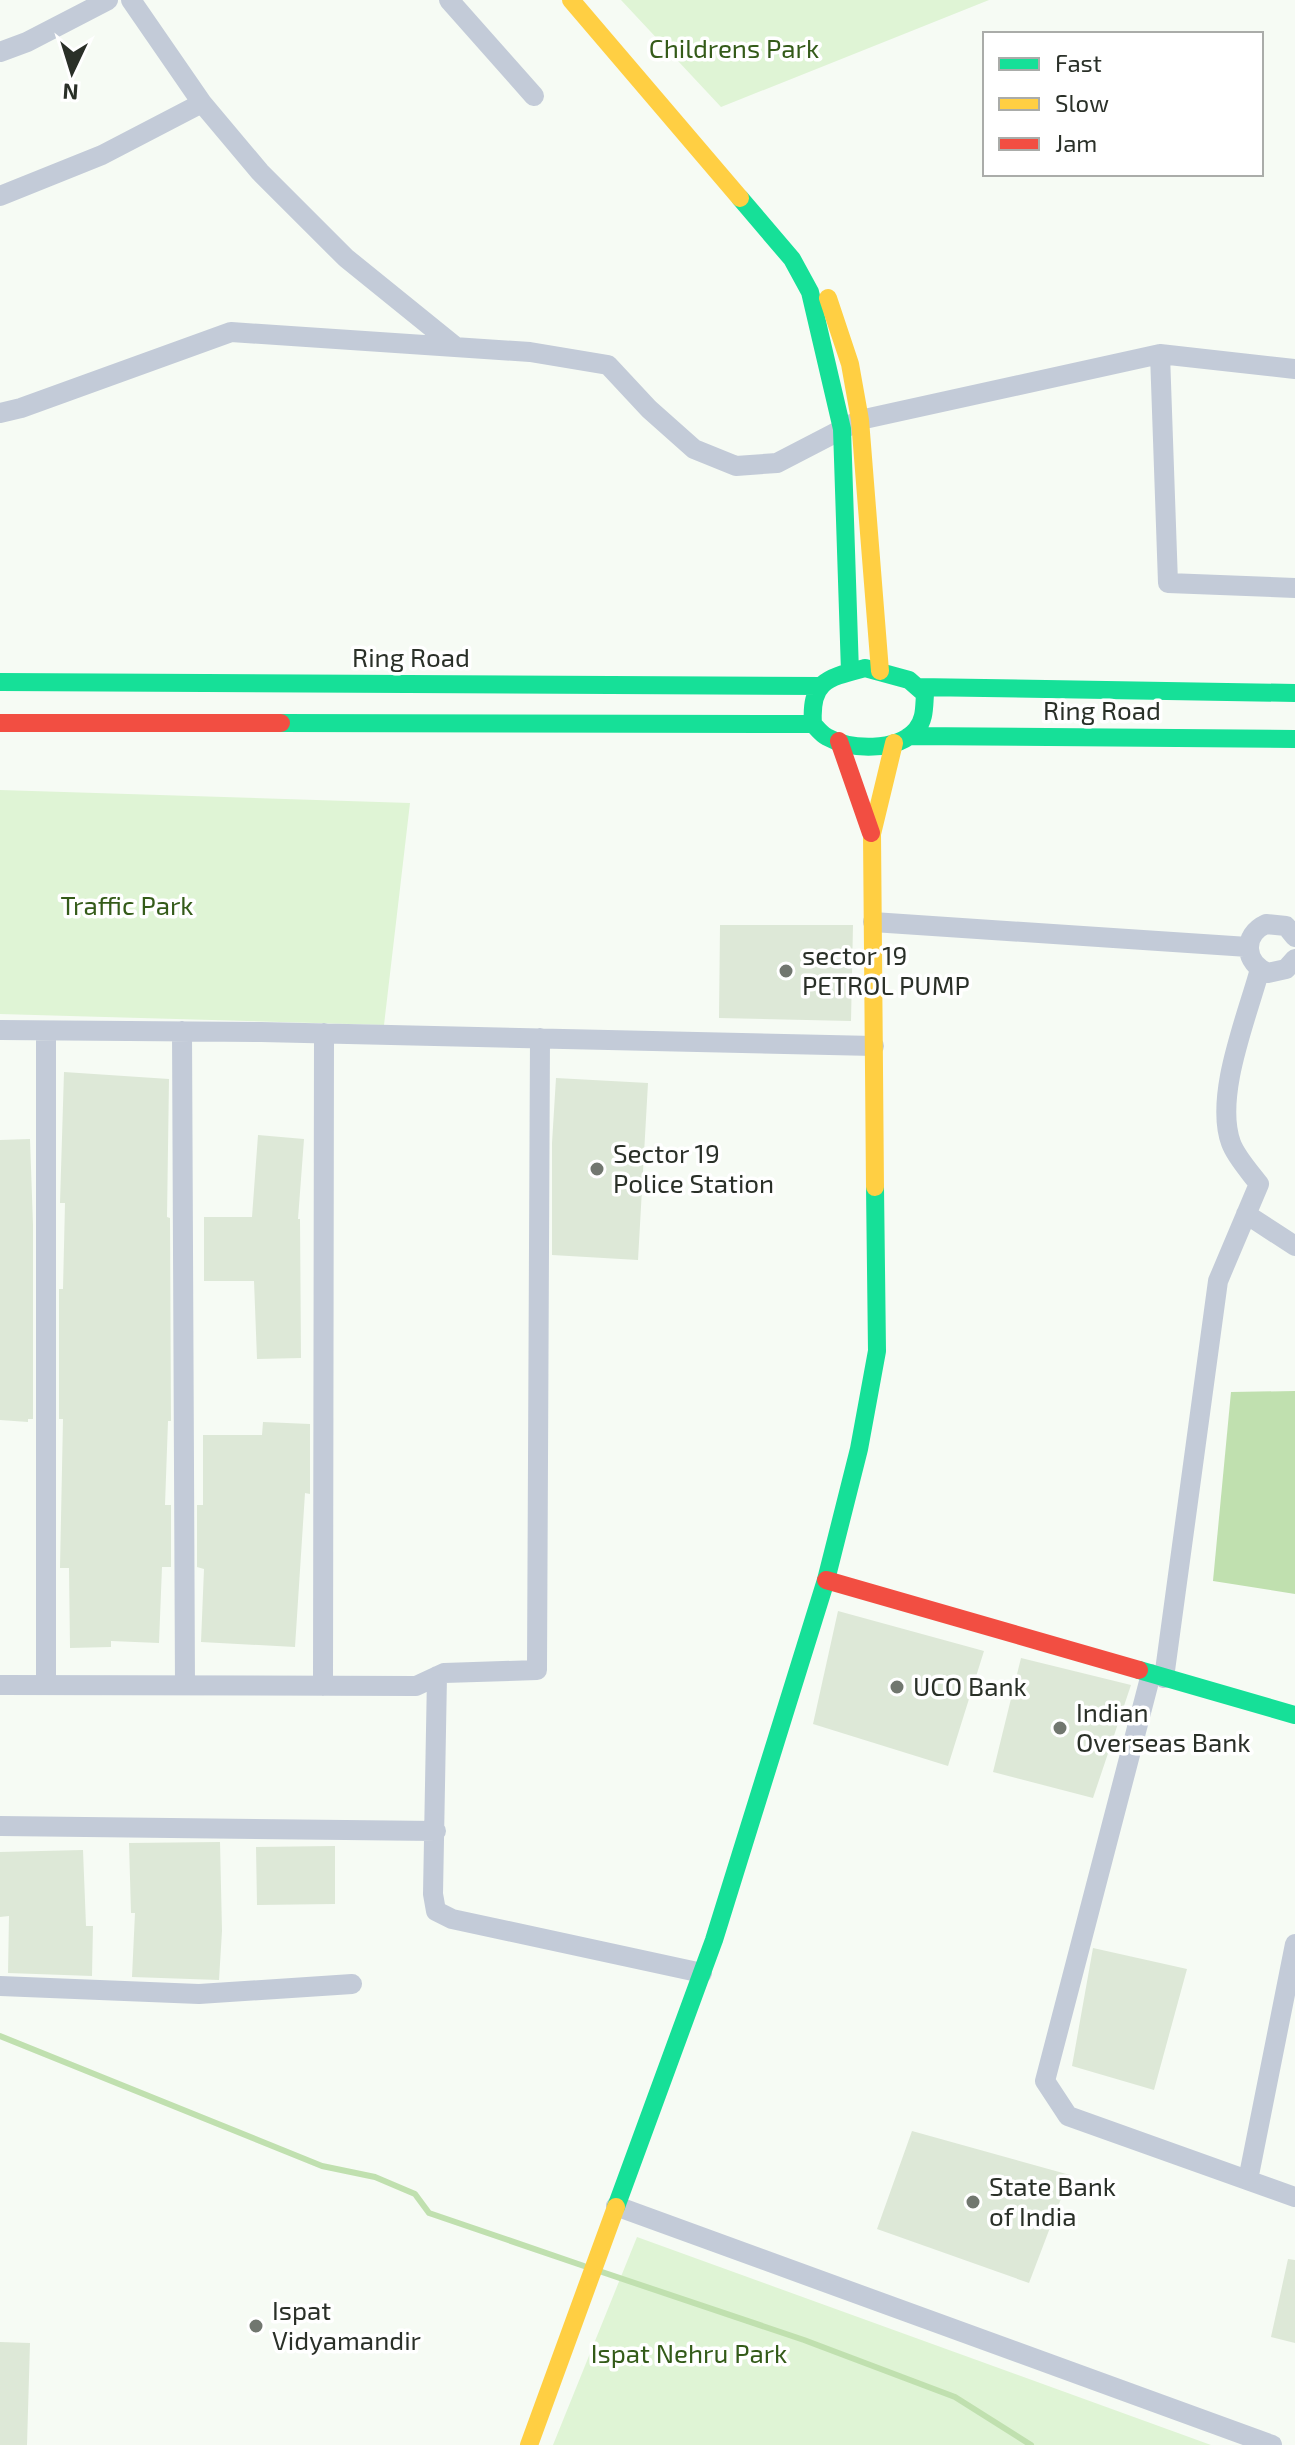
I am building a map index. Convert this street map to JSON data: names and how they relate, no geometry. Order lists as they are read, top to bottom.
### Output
{
  "streets": {
    "street": ["Ring Road"]
  },
  "parks": ["Childrens Park", "Traffic Park", "Ispat Nehru Park"],
  "places": [
    "sector 19 PETROL PUMP",
    "Sector 19 Police Station",
    "UCO Bank",
    "Indian Overseas Bank",
    "State Bank of India",
    "Ispat Vidyamandir"
  ],
  "legend": ["Fast", "Slow", "Jam"],
  "north": "bottom"
}
